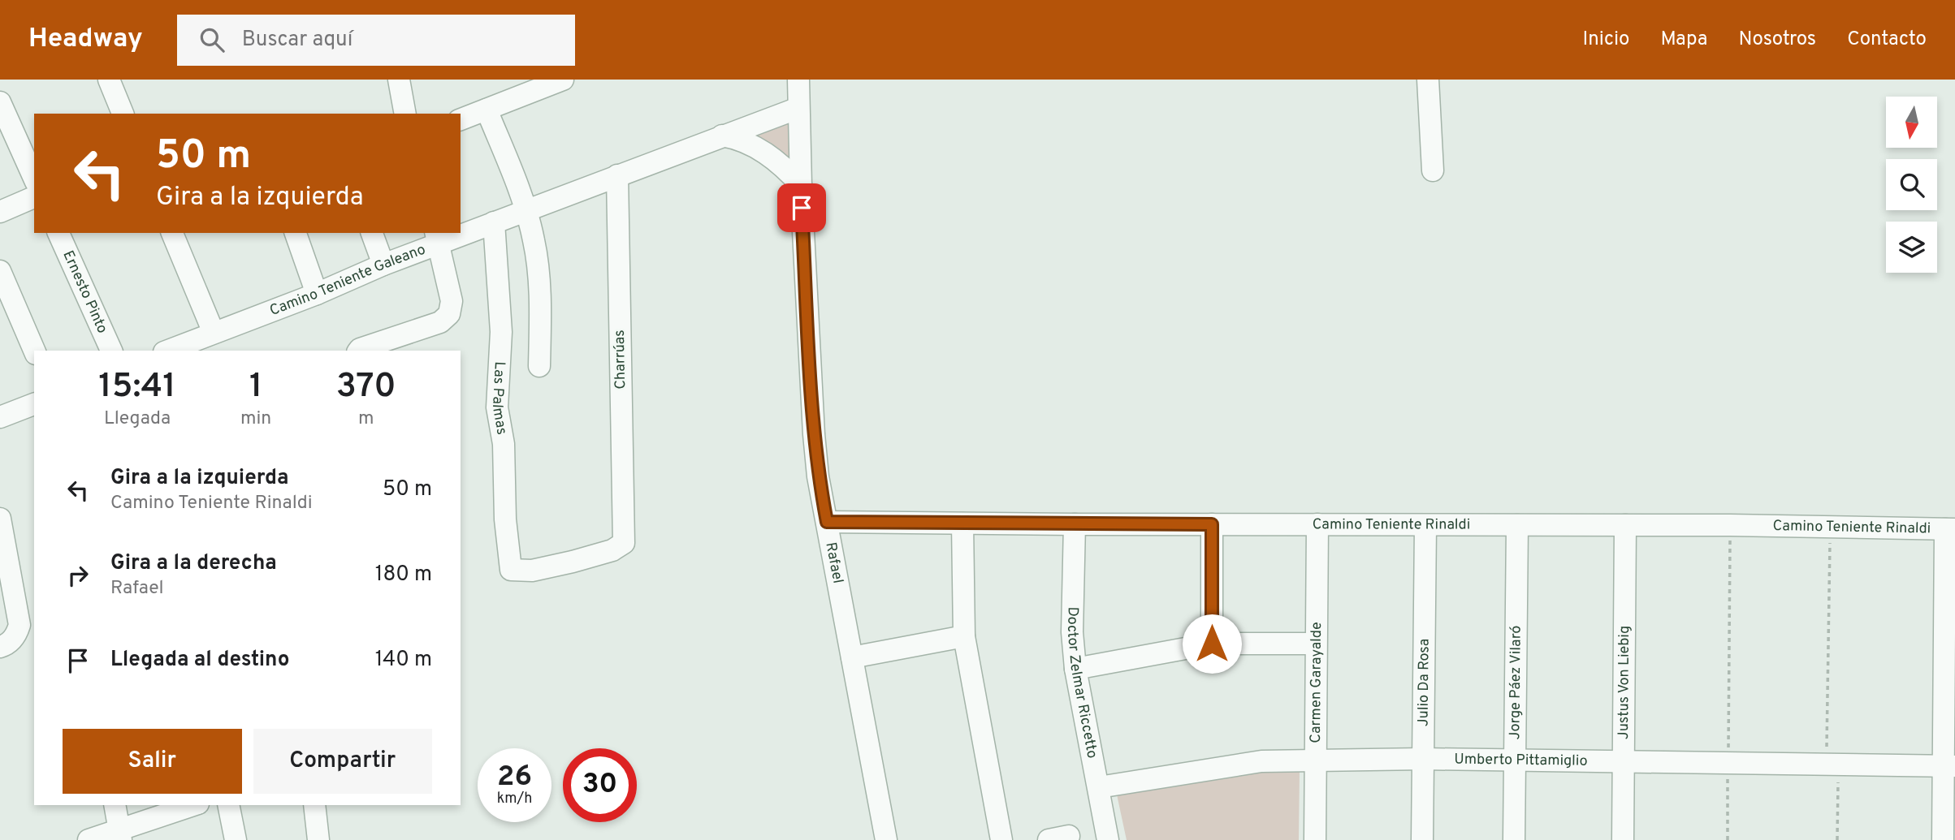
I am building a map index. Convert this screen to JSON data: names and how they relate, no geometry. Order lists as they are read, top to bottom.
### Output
{
  "streets": {
    "street": [
      "Camino Teniente Galeano",
      "Ernesto Pinto",
      "Charrúas",
      "Las Palmas",
      "Camino Teniente Rinaldi",
      "Rafael",
      "Doctor Zelmar Riccetto",
      "Carmen Garayalde",
      "Julio Da Rosa",
      "Jorge Páez Vilaró",
      "Justus Von Liebig",
      "Umberto Pittamiglio"
    ]
  },
  "crossings": [
    ["Camino Teniente Galeano", "Charrúas"],
    ["Camino Teniente Galeano", "Las Palmas"],
    ["Camino Teniente Galeano", "Rafael"],
    ["Charrúas", "Las Palmas"],
    ["Camino Teniente Rinaldi", "Rafael"],
    ["Camino Teniente Rinaldi", "Doctor Zelmar Riccetto"],
    ["Camino Teniente Rinaldi", "Carmen Garayalde"],
    ["Camino Teniente Rinaldi", "Julio Da Rosa"],
    ["Camino Teniente Rinaldi", "Jorge Páez Vilaró"],
    ["Camino Teniente Rinaldi", "Justus Von Liebig"],
    ["Doctor Zelmar Riccetto", "Umberto Pittamiglio"],
    ["Carmen Garayalde", "Umberto Pittamiglio"],
    ["Julio Da Rosa", "Umberto Pittamiglio"],
    ["Jorge Páez Vilaró", "Umberto Pittamiglio"],
    ["Justus Von Liebig", "Umberto Pittamiglio"]
  ],
  "north": "bottom",
  "page": {
    "header": "Headway",
    "search": "Buscar aquí",
    "nav": [
      "Inicio",
      "Mapa",
      "Nosotros",
      "Contacto"
    ],
    "turn": ["50 m", "Gira a la izquierda"],
    "eta": [
      "15:41",
      "Llegada",
      "1",
      "min",
      "370",
      "m"
    ],
    "list": [
      {
        "name": "Gira a la izquierda",
        "note": "Camino Teniente Rinaldi",
        "value": "50 m"
      },
      {
        "name": "Gira a la derecha",
        "note": "Rafael",
        "value": "180 m"
      },
      {
        "name": "Llegada al destino",
        "value": "140 m"
      }
    ],
    "buttons": ["Salir", "Compartir"],
    "speed": "26 km/h",
    "limit": "30"
  }
}
